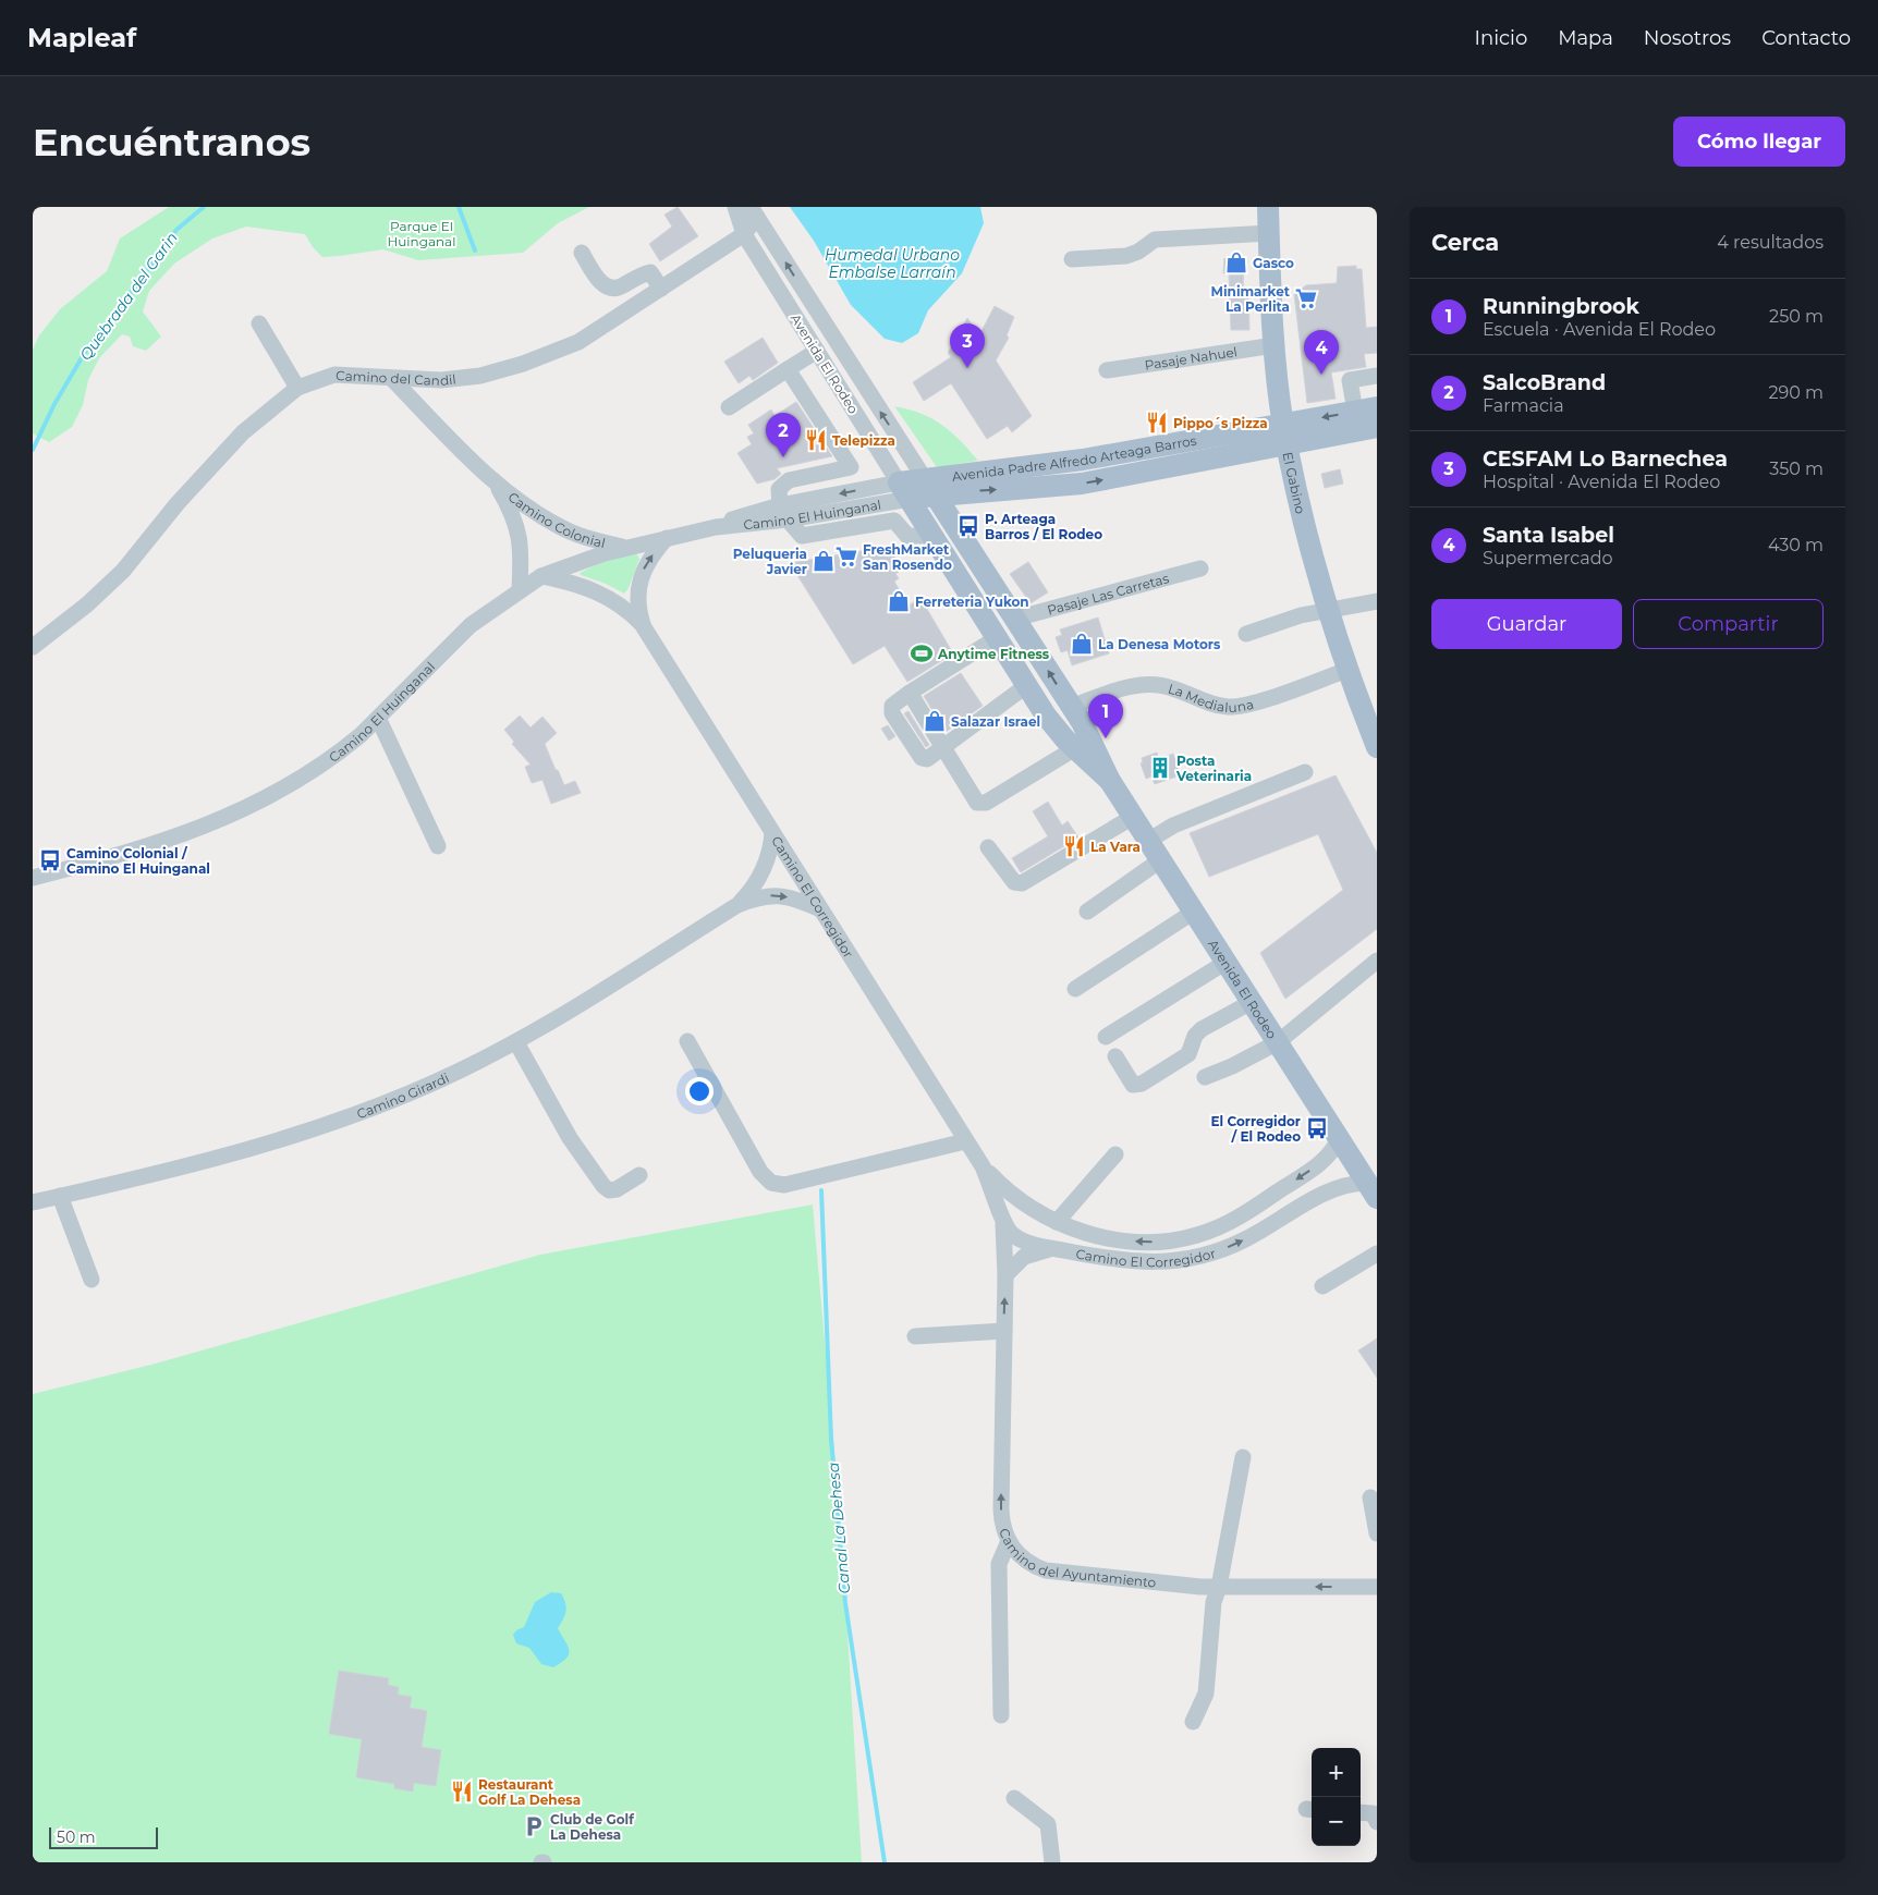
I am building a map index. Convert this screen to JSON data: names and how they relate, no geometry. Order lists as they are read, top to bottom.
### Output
{
  "streets": {
    "main road": ["Avenida El Rodeo", "Avenida Padre Alfredo Arteaga Barros", "El Gabino"],
    "street": [
      "Pasaje Nahuel",
      "Camino del Candil",
      "Camino El Huinganal",
      "Camino Colonial",
      "Pasaje Las Carretas",
      "La Medialuna",
      "Camino El Corregidor",
      "Camino Girardi",
      "Camino del Ayuntamiento"
    ]
  },
  "crossings": [
    ["Pasaje Nahuel", "El Gabino"],
    ["Avenida El Rodeo", "Camino del Candil"],
    ["Avenida El Rodeo", "Avenida Padre Alfredo Arteaga Barros"],
    ["Avenida El Rodeo", "Camino El Huinganal"],
    ["Avenida El Rodeo", "Pasaje Las Carretas"],
    ["Avenida El Rodeo", "La Medialuna"],
    ["Avenida El Rodeo", "Camino El Corregidor"],
    ["Camino del Candil", "Camino Colonial"],
    ["Avenida Padre Alfredo Arteaga Barros", "El Gabino"],
    ["Avenida Padre Alfredo Arteaga Barros", "Camino El Huinganal"],
    ["El Gabino", "La Medialuna"],
    ["Camino El Huinganal", "Camino Colonial"],
    ["Camino El Huinganal", "Camino El Corregidor"],
    ["Camino El Corregidor", "Camino Girardi"],
    ["Camino El Corregidor", "Camino del Ayuntamiento"]
  ],
  "water": ["Humedal Urbano Embalse Larraín", "Quebrada del Garin", "Canal La Dehesa"],
  "parks": ["Parque El Huinganal"],
  "places": {
    "shop": [
      "Gasco",
      "Peluqueria Javier",
      "Ferreteria Yukon",
      "La Denesa Motors",
      "Salazar Israel"
    ],
    "supermarket": ["Minimarket La Perlita", "FreshMarket San Rosendo"],
    "restaurant": [
      "Pippo´s Pizza",
      "Telepizza",
      "La Vara",
      "Restaurant Golf La Dehesa"
    ],
    "bus stop": ["P. Arteaga Barros / El Rodeo", "Camino Colonial / Camino El Huinganal", "El Corregidor / El Rodeo"],
    "sports": ["Anytime Fitness"],
    "building": ["Posta Veterinaria"],
    "parking": ["Club de Golf La Dehesa"]
  },
  "scale_bar": "50 m",
  "page": {
    "header": "Mapleaf",
    "nav": [
      "Inicio",
      "Mapa",
      "Nosotros",
      "Contacto"
    ],
    "buttons": [
      "Cómo llegar",
      ["Guardar", "Compartir"]
    ],
    "title": "Encuéntranos",
    "heading": ["Cerca", "4 resultados"],
    "list": [
      {
        "mark": "1",
        "name": "Runningbrook",
        "note": "Escuela · Avenida El Rodeo",
        "value": "250 m"
      },
      {
        "mark": "2",
        "name": "SalcoBrand",
        "note": "Farmacia",
        "value": "290 m"
      },
      {
        "mark": "3",
        "name": "CESFAM Lo Barnechea",
        "note": "Hospital · Avenida El Rodeo",
        "value": "350 m"
      },
      {
        "mark": "4",
        "name": "Santa Isabel",
        "note": "Supermercado",
        "value": "430 m"
      }
    ],
    "pins": [
      "3",
      "4",
      "2",
      "1"
    ],
    "map_buttons": ["+", "−"],
    "scale": "50 m"
  }
}
